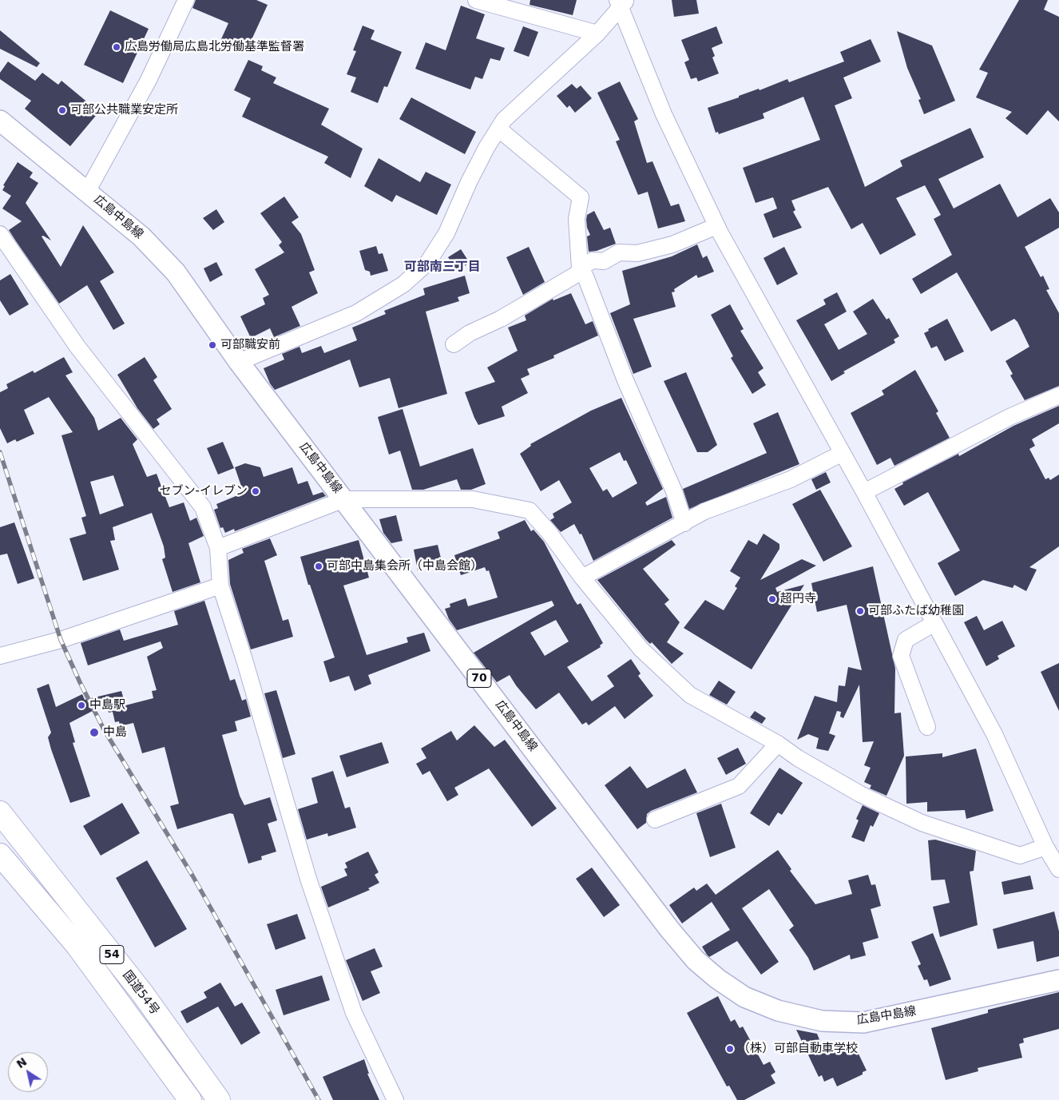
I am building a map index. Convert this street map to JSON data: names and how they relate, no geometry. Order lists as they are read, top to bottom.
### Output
{
  "streets": {
    "highway": ["54", "国道54号"],
    "main road": ["広島中島線", "70"]
  },
  "districts": ["可部南三丁目"],
  "places": [
    "広島労働局広島北労働基準監督署",
    "可部公共職業安定所",
    "可部職安前",
    "セブン-イレブン",
    "可部中島集会所（中島会館）",
    "超円寺",
    "可部ふたば幼稚園",
    "中島駅",
    "中島",
    "（株）可部自動車学校"
  ],
  "north": "top left"
}
